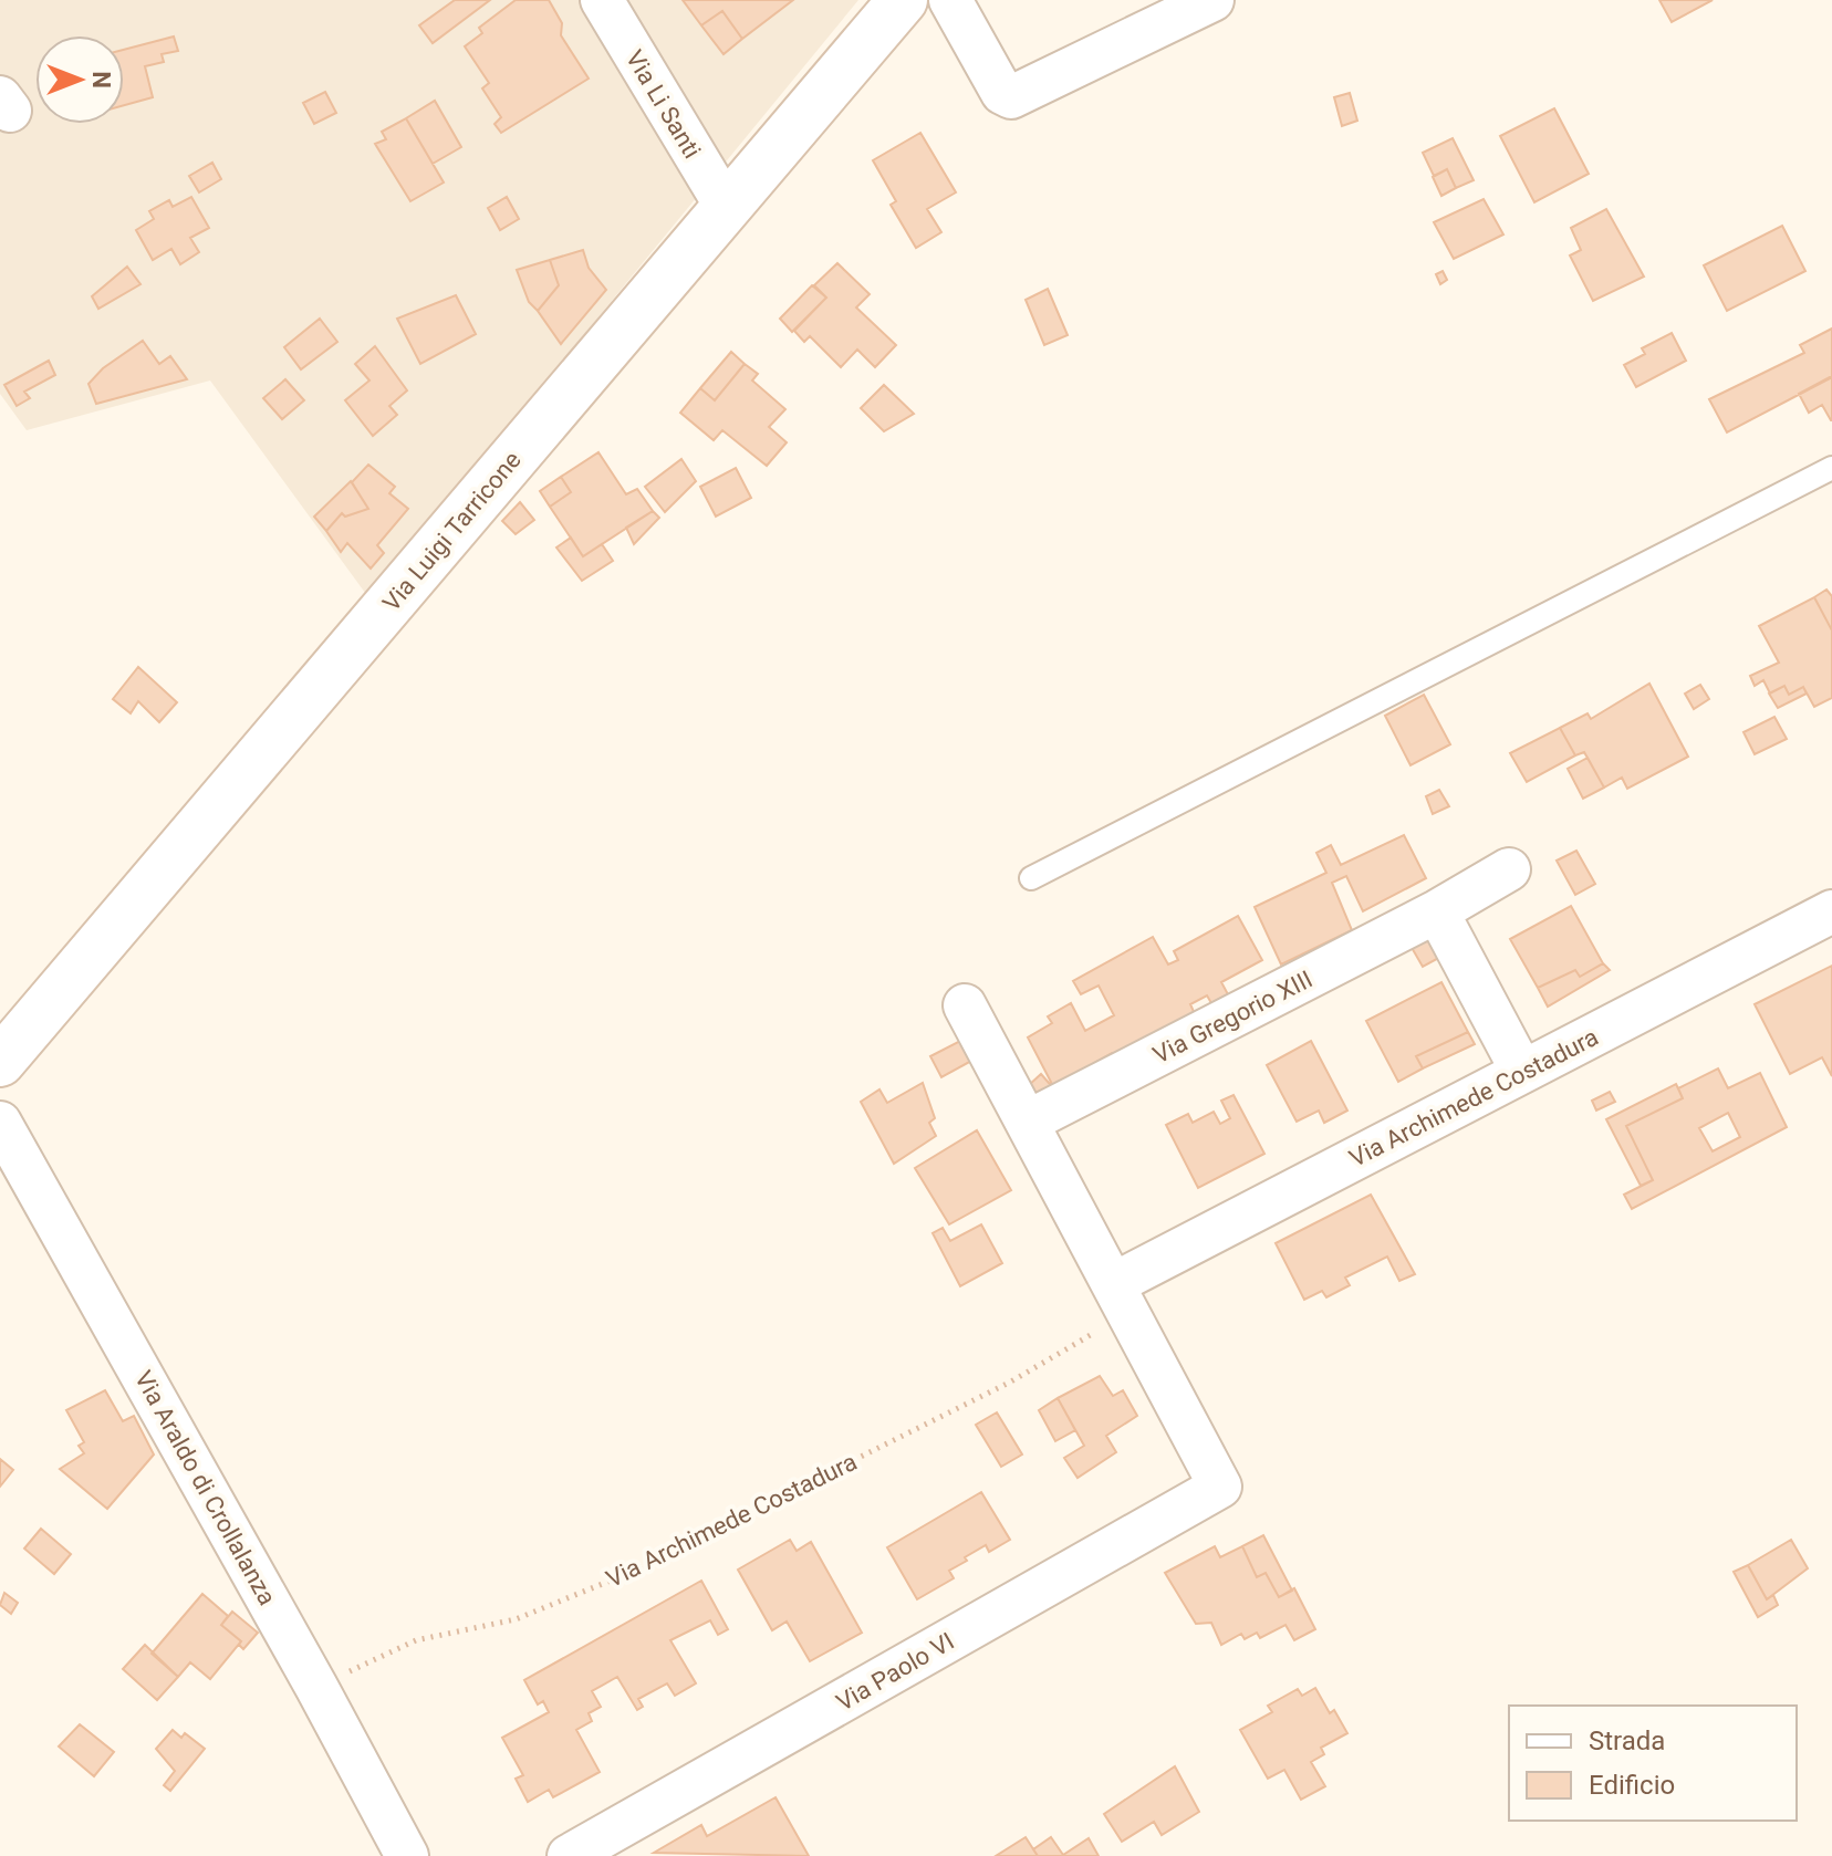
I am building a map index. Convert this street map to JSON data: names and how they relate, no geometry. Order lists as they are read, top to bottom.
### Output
{
  "streets": {
    "main road": ["Via Luigi Tarricone"],
    "street": [
      "Via Li Santi",
      "Via Gregorio XIII",
      "Via Archimede Costadura",
      "Via Araldo di Crollalanza",
      "Via Paolo VI"
    ]
  },
  "crossings": [
    ["Via Li Santi", "Via Luigi Tarricone"],
    ["Via Archimede Costadura", "Via Araldo di Crollalanza"],
    ["Via Archimede Costadura", "Via Paolo VI"]
  ],
  "legend": ["Strada", "Edificio"],
  "north": "right"
}
